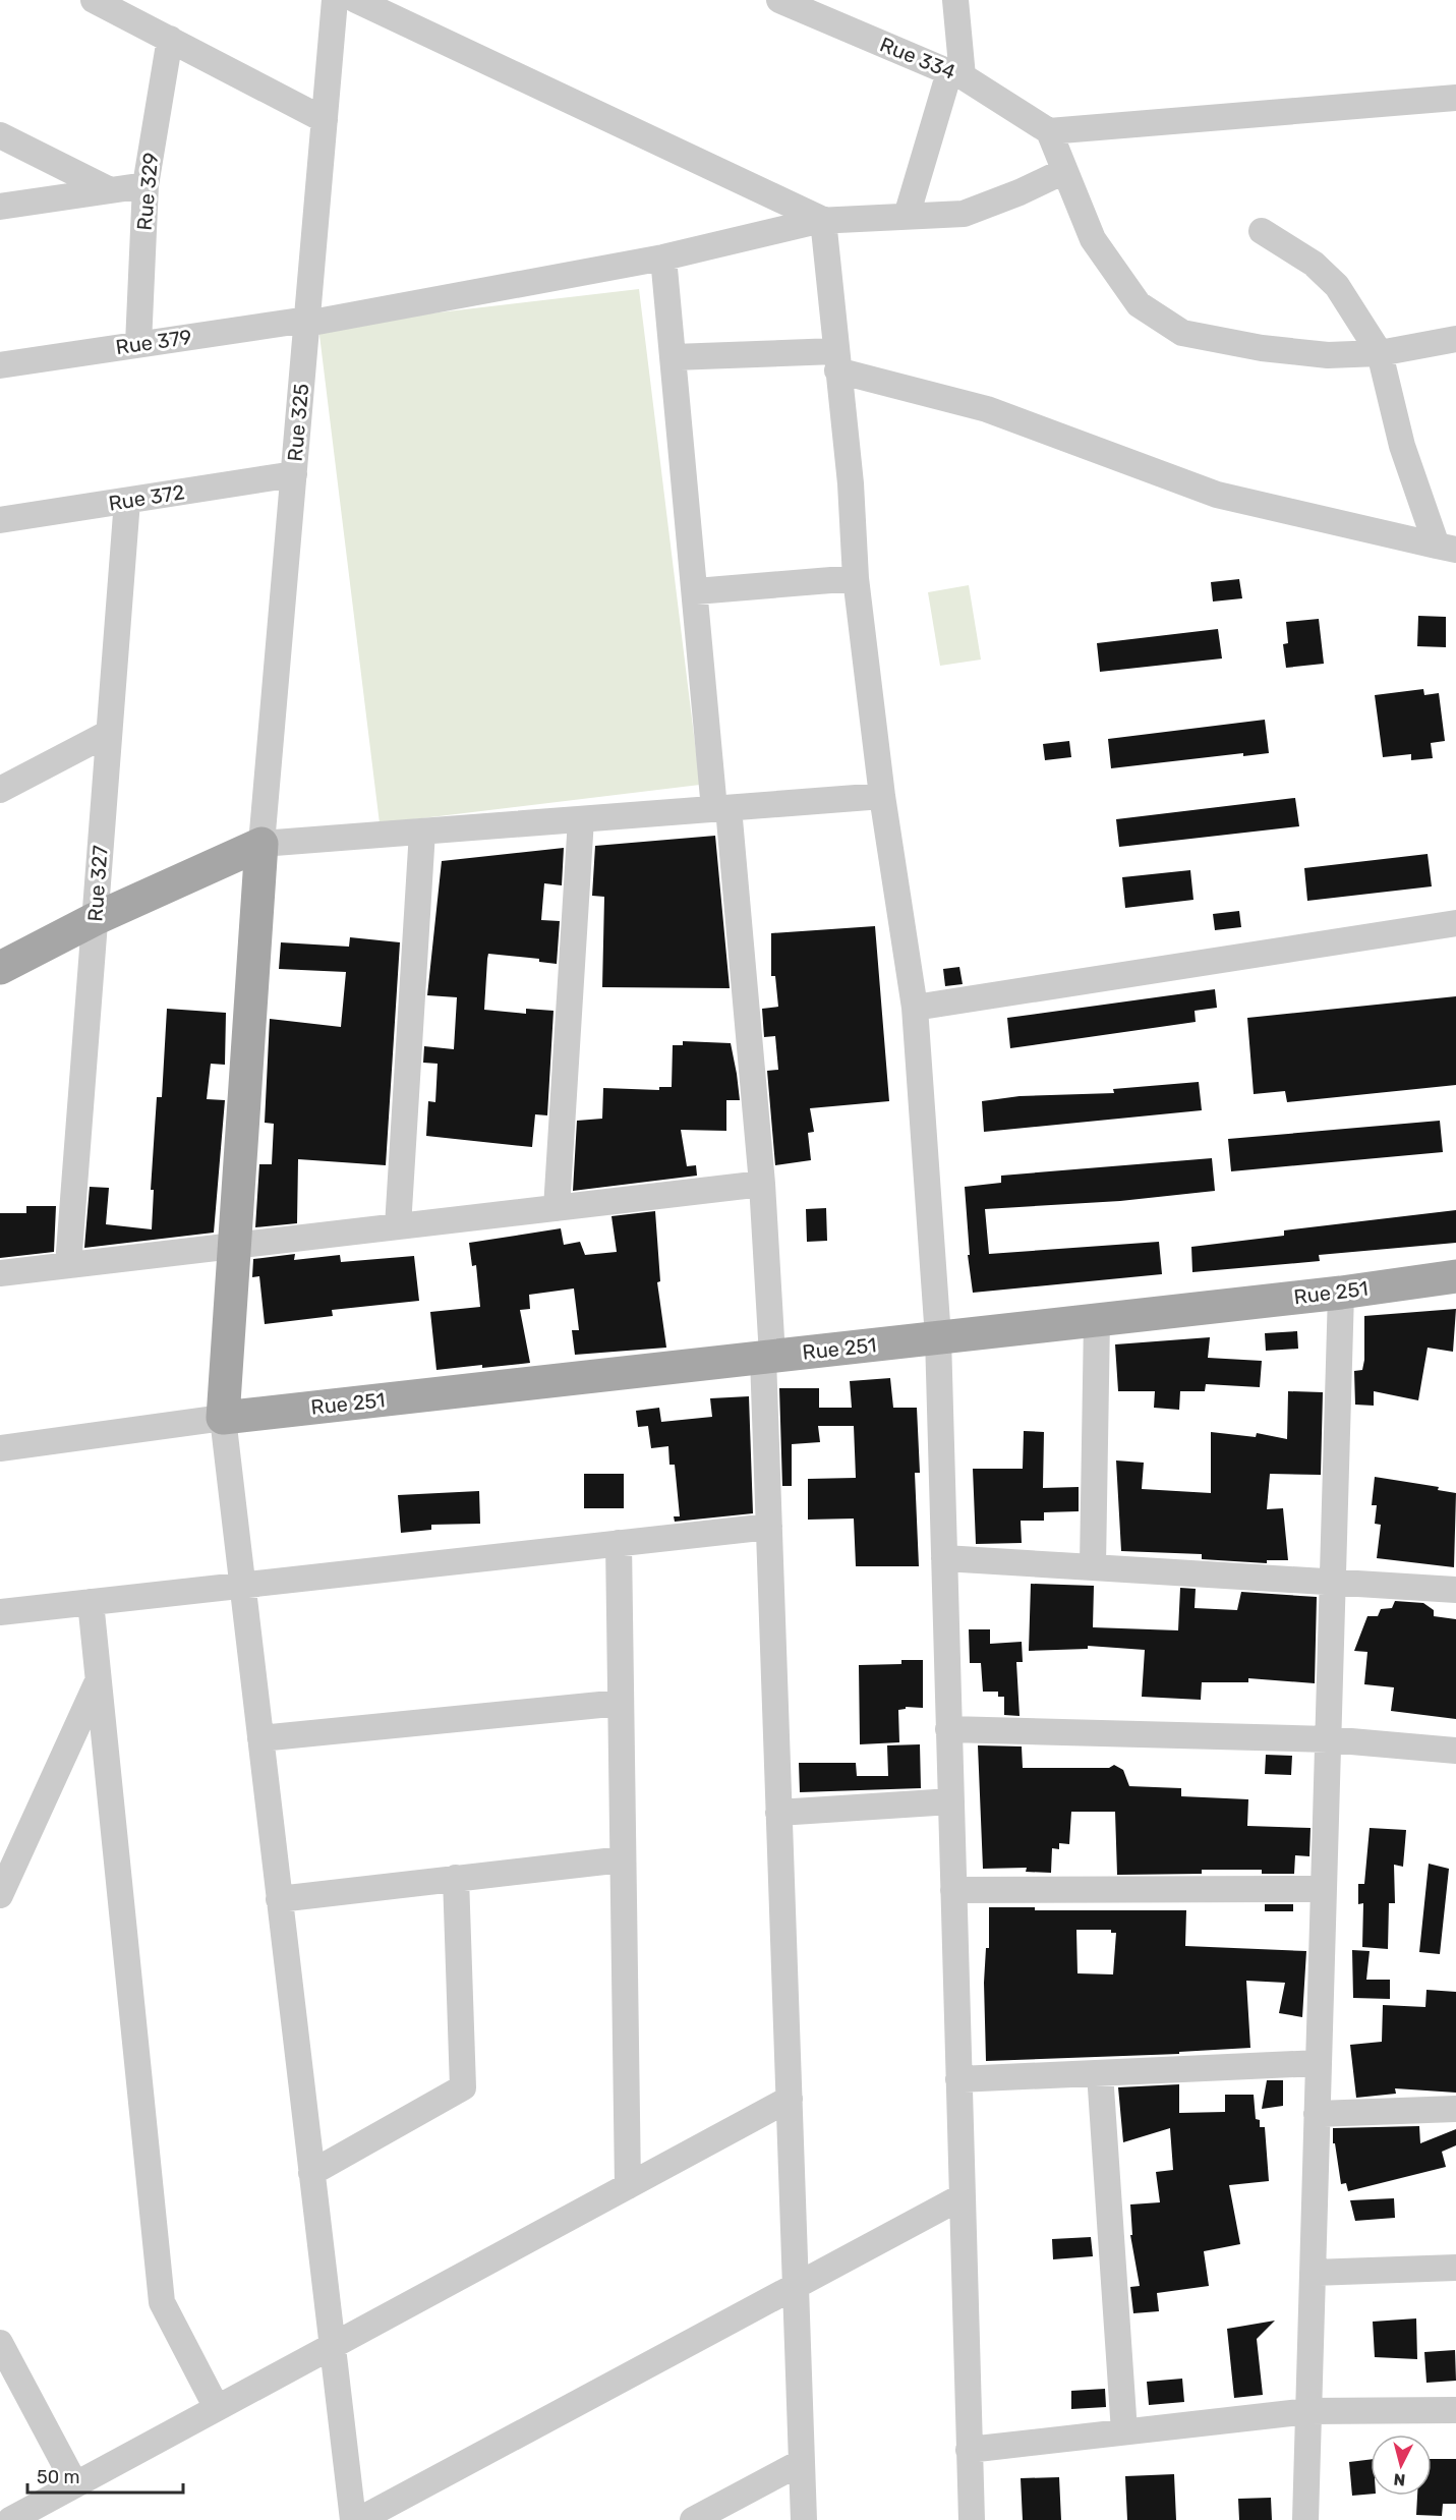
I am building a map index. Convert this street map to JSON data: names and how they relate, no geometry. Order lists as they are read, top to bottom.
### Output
{
  "streets": {
    "main road": ["Rue 251"],
    "street": [
      "Rue 334",
      "Rue 329",
      "Rue 379",
      "Rue 325",
      "Rue 372",
      "Rue 327"
    ]
  },
  "crossings": [
    ["Rue 329", "Rue 379"],
    ["Rue 379", "Rue 325"],
    ["Rue 325", "Rue 372"],
    ["Rue 372", "Rue 327"]
  ],
  "scale_bar": "50 m",
  "north": "bottom"
}
